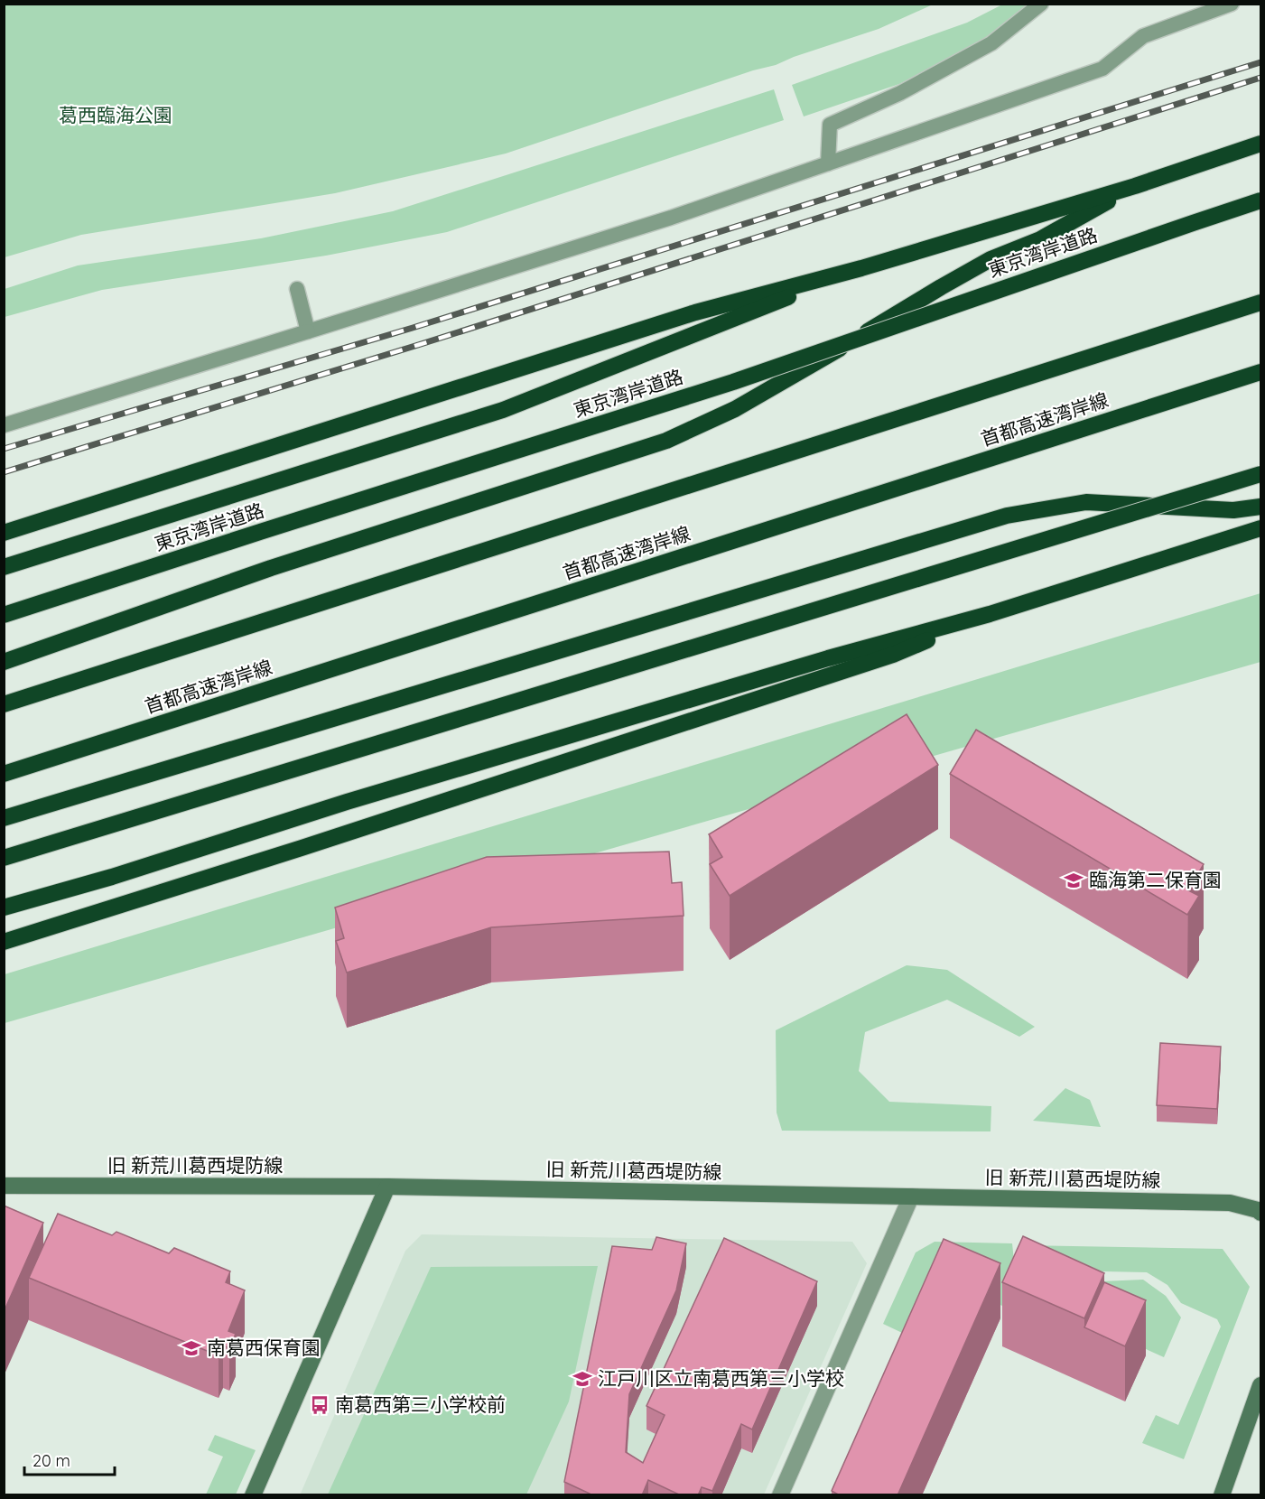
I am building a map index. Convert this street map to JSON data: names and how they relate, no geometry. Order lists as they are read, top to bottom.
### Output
{
  "streets": {
    "highway": ["東京湾岸道路", "首都高速湾岸線"],
    "street": ["旧 新荒川葛西堤防線"]
  },
  "parks": ["葛西臨海公園"],
  "places": {
    "school or university": ["臨海第二保育園", "南葛西保育園", "江戸川区立南葛西第三小学校"],
    "bus stop": ["南葛西第三小学校前"]
  },
  "scale_bar": "20 m"
}
